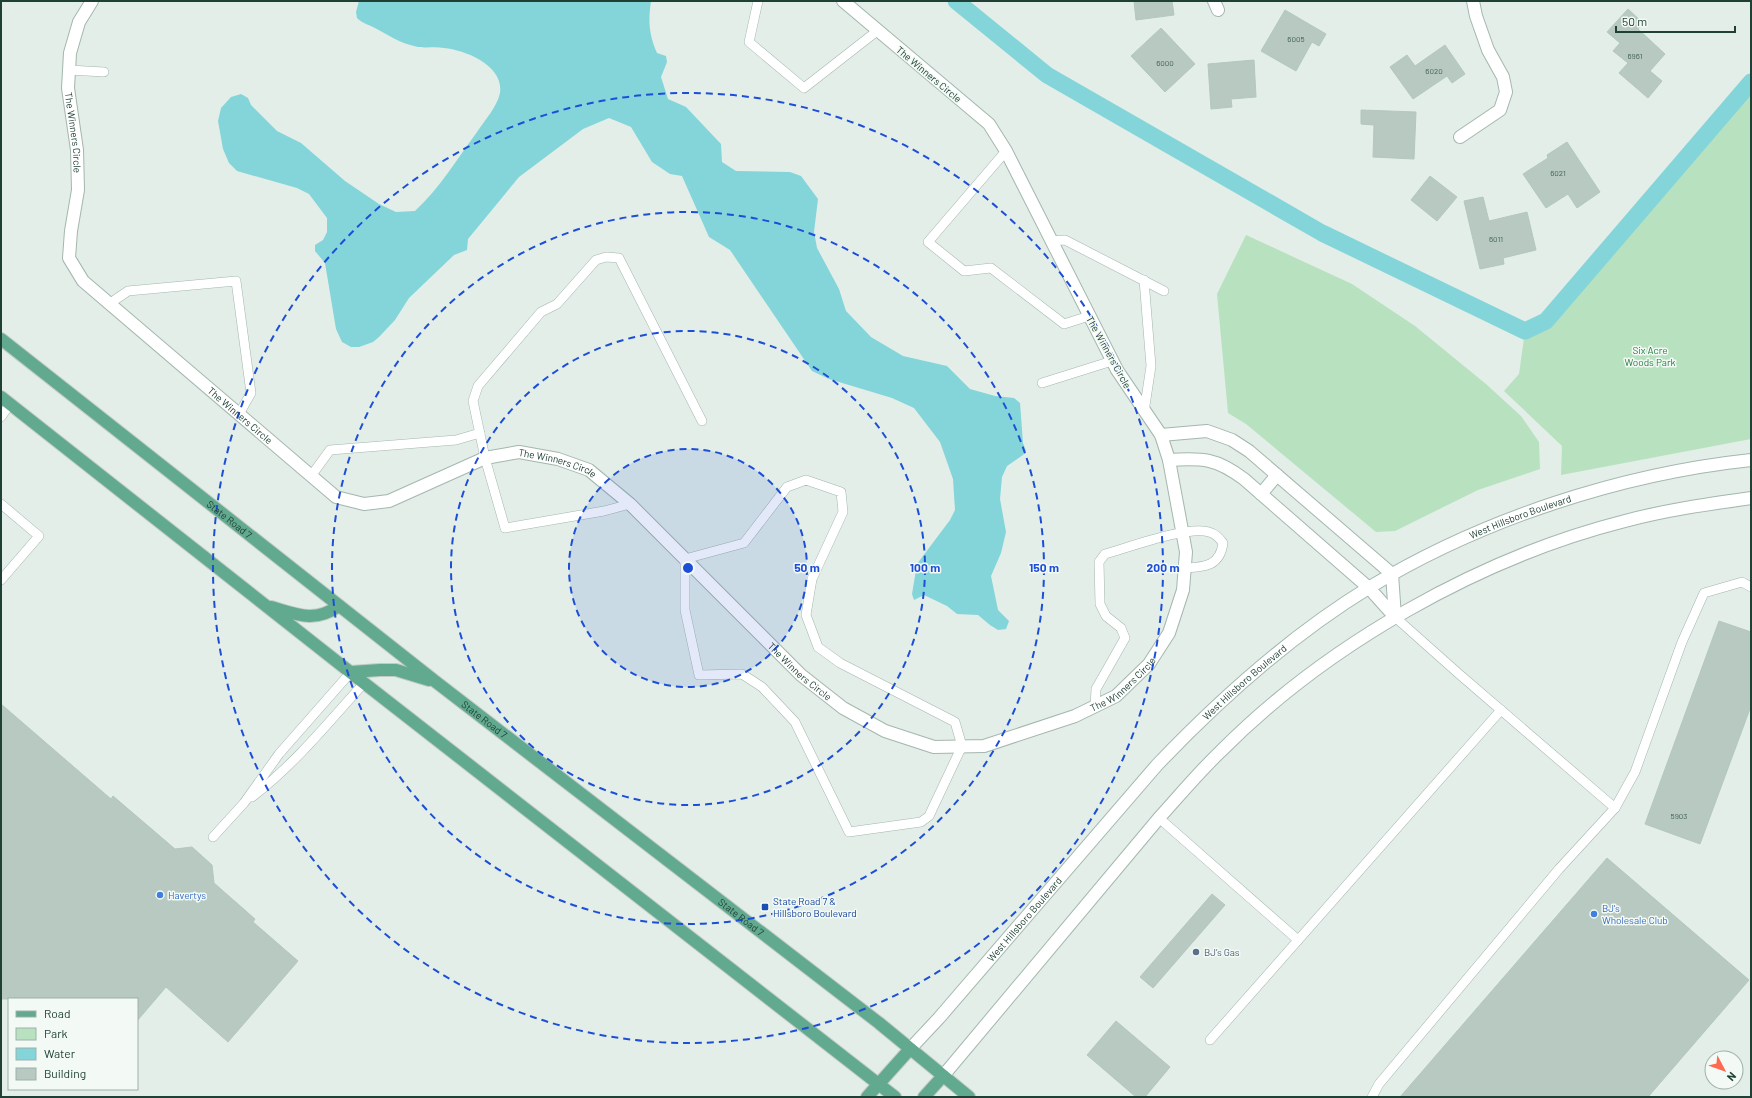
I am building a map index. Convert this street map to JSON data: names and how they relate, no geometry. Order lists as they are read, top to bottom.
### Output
{
  "streets": {
    "main road": ["West Hillsboro Boulevard", "State Road 7"],
    "street": ["The Winners Circle"]
  },
  "crossings": [
    ["West Hillsboro Boulevard", "State Road 7"]
  ],
  "parks": ["Six Acre Woods Park"],
  "places": {
    "other": ["Havertys", "BJ's Wholesale Club", "BJ’s Gas"],
    "transit": ["State Road 7 & Hillsboro Boulevard"]
  },
  "house_numbers": [
    "6005",
    "6961",
    "6000",
    "6020",
    "6021",
    "6011",
    "5903"
  ],
  "legend": [
    "Road",
    "Park",
    "Water",
    "Building"
  ],
  "scale_bar": "50 m",
  "north": "bottom right",
  "rings": [
    "50 m",
    "100 m",
    "150 m",
    "200 m"
  ]
}
